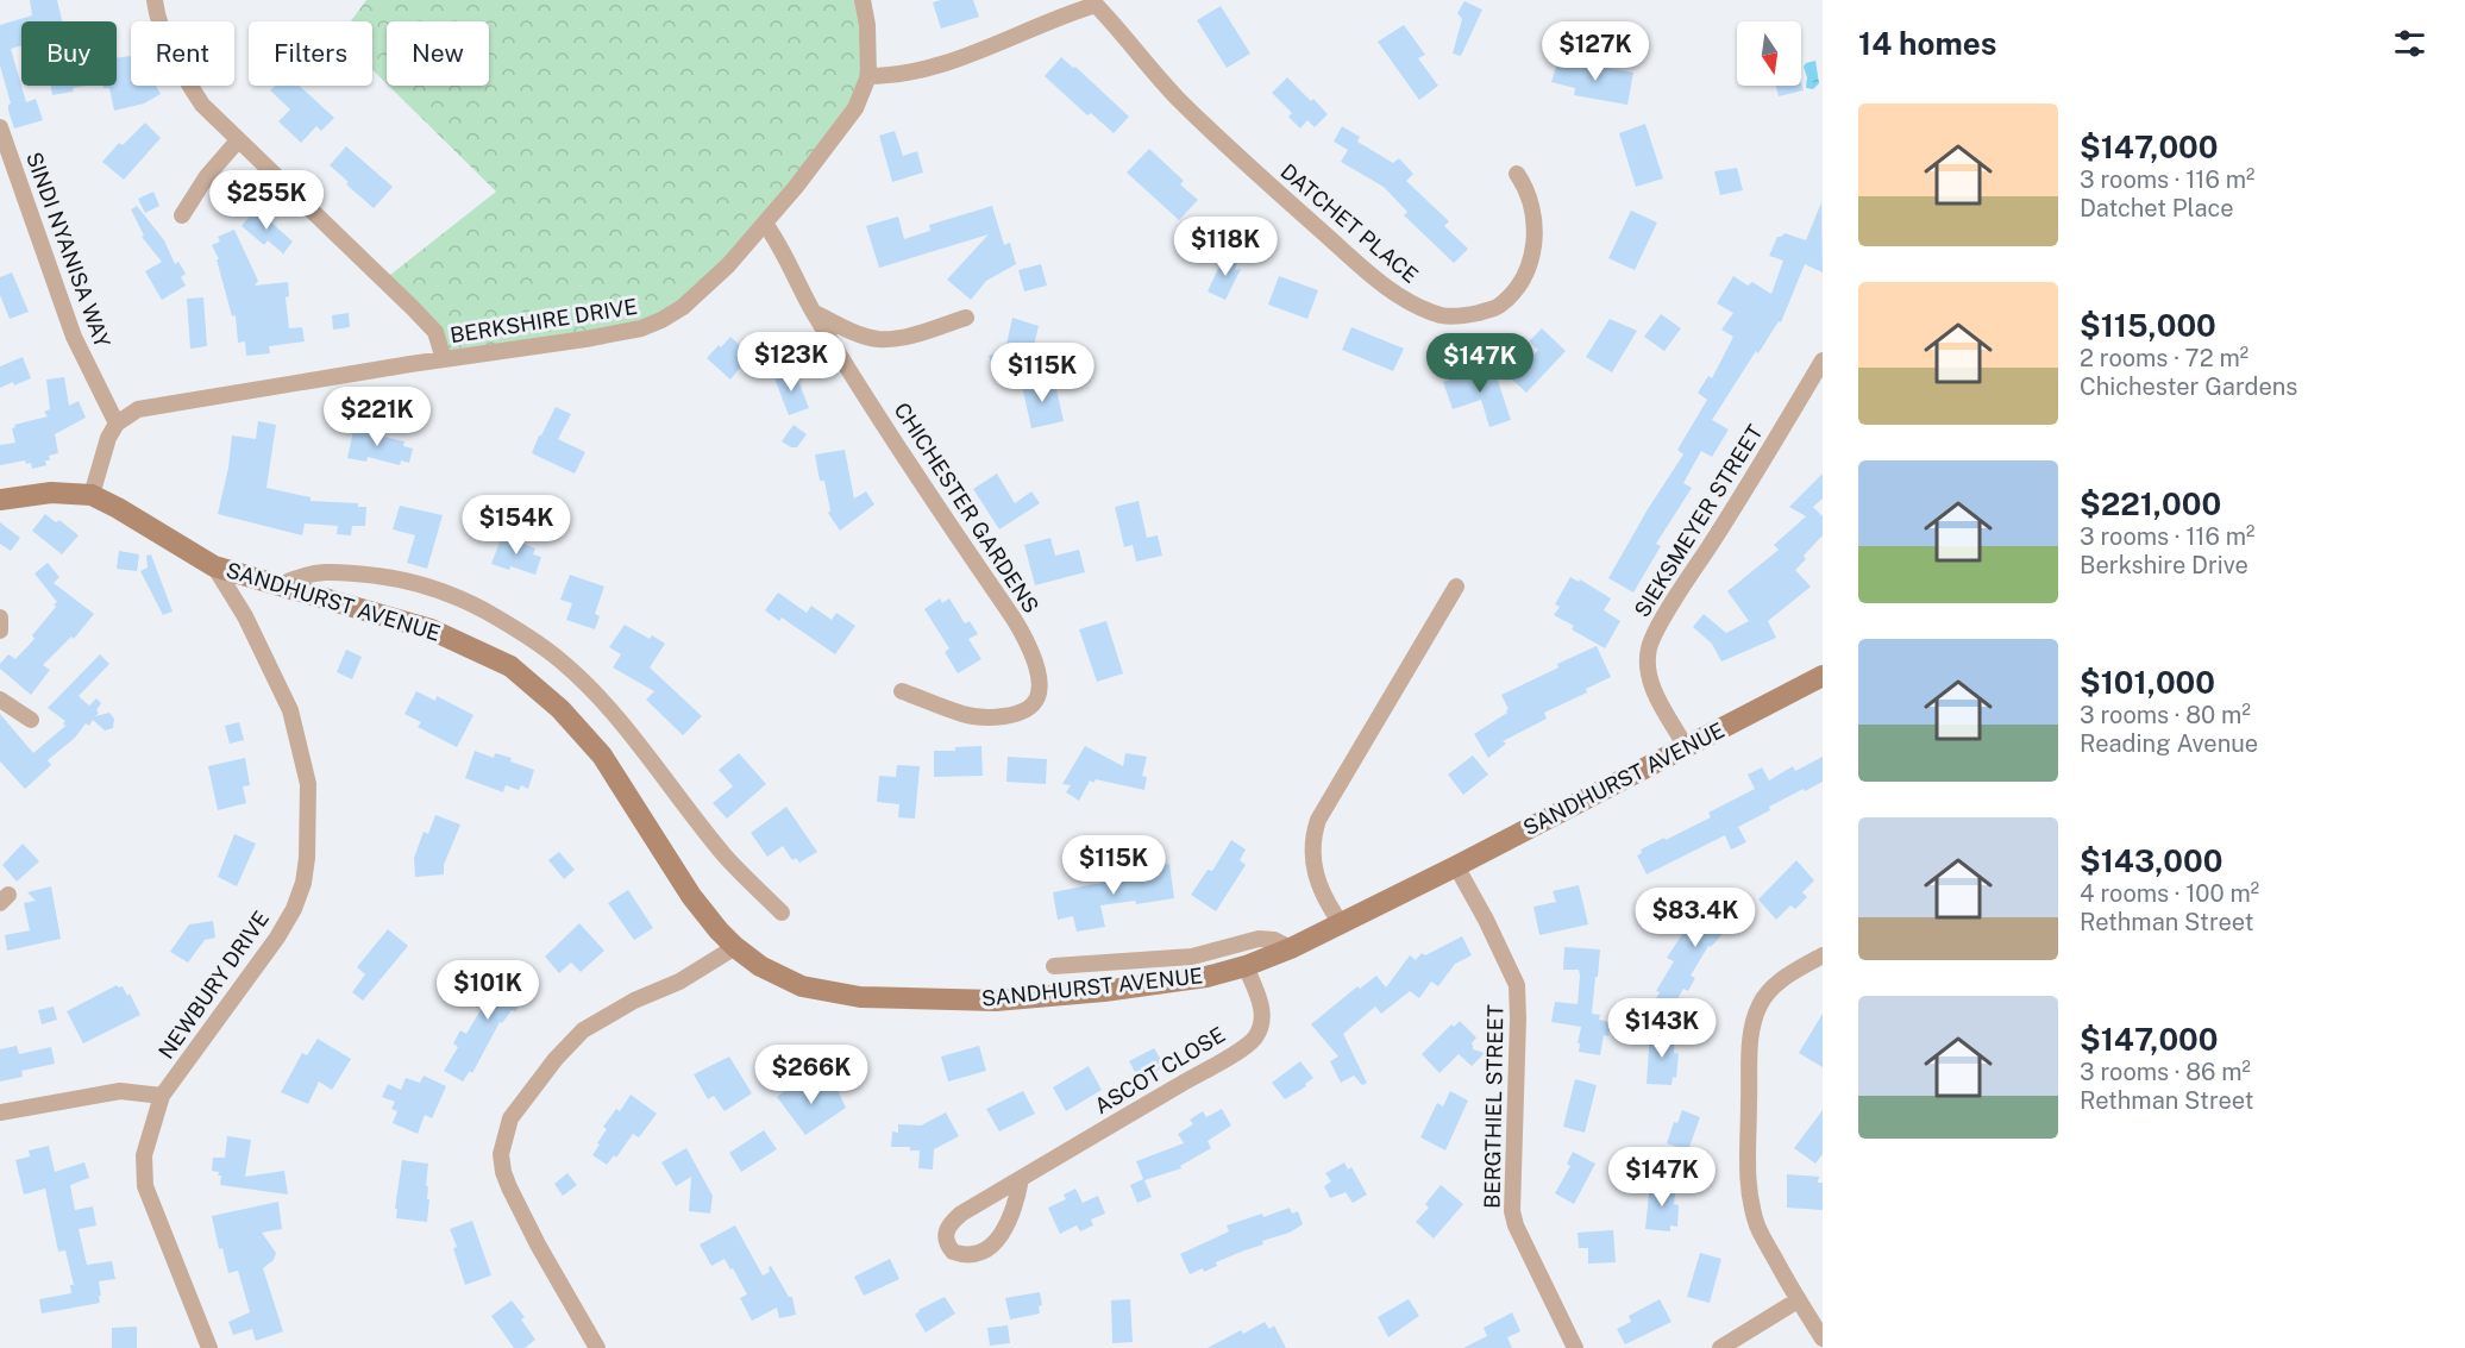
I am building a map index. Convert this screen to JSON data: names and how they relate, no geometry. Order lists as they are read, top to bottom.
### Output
{
  "streets": {
    "street": [
      "DATCHET PLACE",
      "SINDI NYANISA WAY",
      "BERKSHIRE DRIVE",
      "CHICHESTER GARDENS",
      "SIEKSMEYER STREET",
      "SANDHURST AVENUE",
      "NEWBURY DRIVE",
      "ASCOT CLOSE",
      "BERGTHIEL STREET"
    ]
  },
  "crossings": [
    ["SINDI NYANISA WAY", "BERKSHIRE DRIVE"],
    ["BERKSHIRE DRIVE", "CHICHESTER GARDENS"],
    ["SIEKSMEYER STREET", "SANDHURST AVENUE"],
    ["SANDHURST AVENUE", "NEWBURY DRIVE"],
    ["SANDHURST AVENUE", "ASCOT CLOSE"],
    ["SANDHURST AVENUE", "BERGTHIEL STREET"]
  ],
  "north": "bottom",
  "page": {
    "heading": "14 homes",
    "price": [
      "$127K",
      "$255K",
      "$118K",
      "$123K",
      "$147K",
      "$115K",
      "$221K",
      "$154K",
      "$115K",
      "$83.4K",
      "$101K",
      "$143K",
      "$266K",
      "$147K"
    ],
    "chip": [
      "Buy",
      "Rent",
      "Filters",
      "New"
    ],
    "list": [
      {
        "name": "$147,000",
        "note": "3 rooms · 116 m² · Datchet Place"
      },
      {
        "name": "$115,000",
        "note": "2 rooms · 72 m² · Chichester Gardens"
      },
      {
        "name": "$221,000",
        "note": "3 rooms · 116 m² · Berkshire Drive"
      },
      {
        "name": "$101,000",
        "note": "3 rooms · 80 m² · Reading Avenue"
      },
      {
        "name": "$143,000",
        "note": "4 rooms · 100 m² · Rethman Street"
      },
      {
        "name": "$147,000",
        "note": "3 rooms · 86 m² · Rethman Street"
      }
    ]
  }
}
